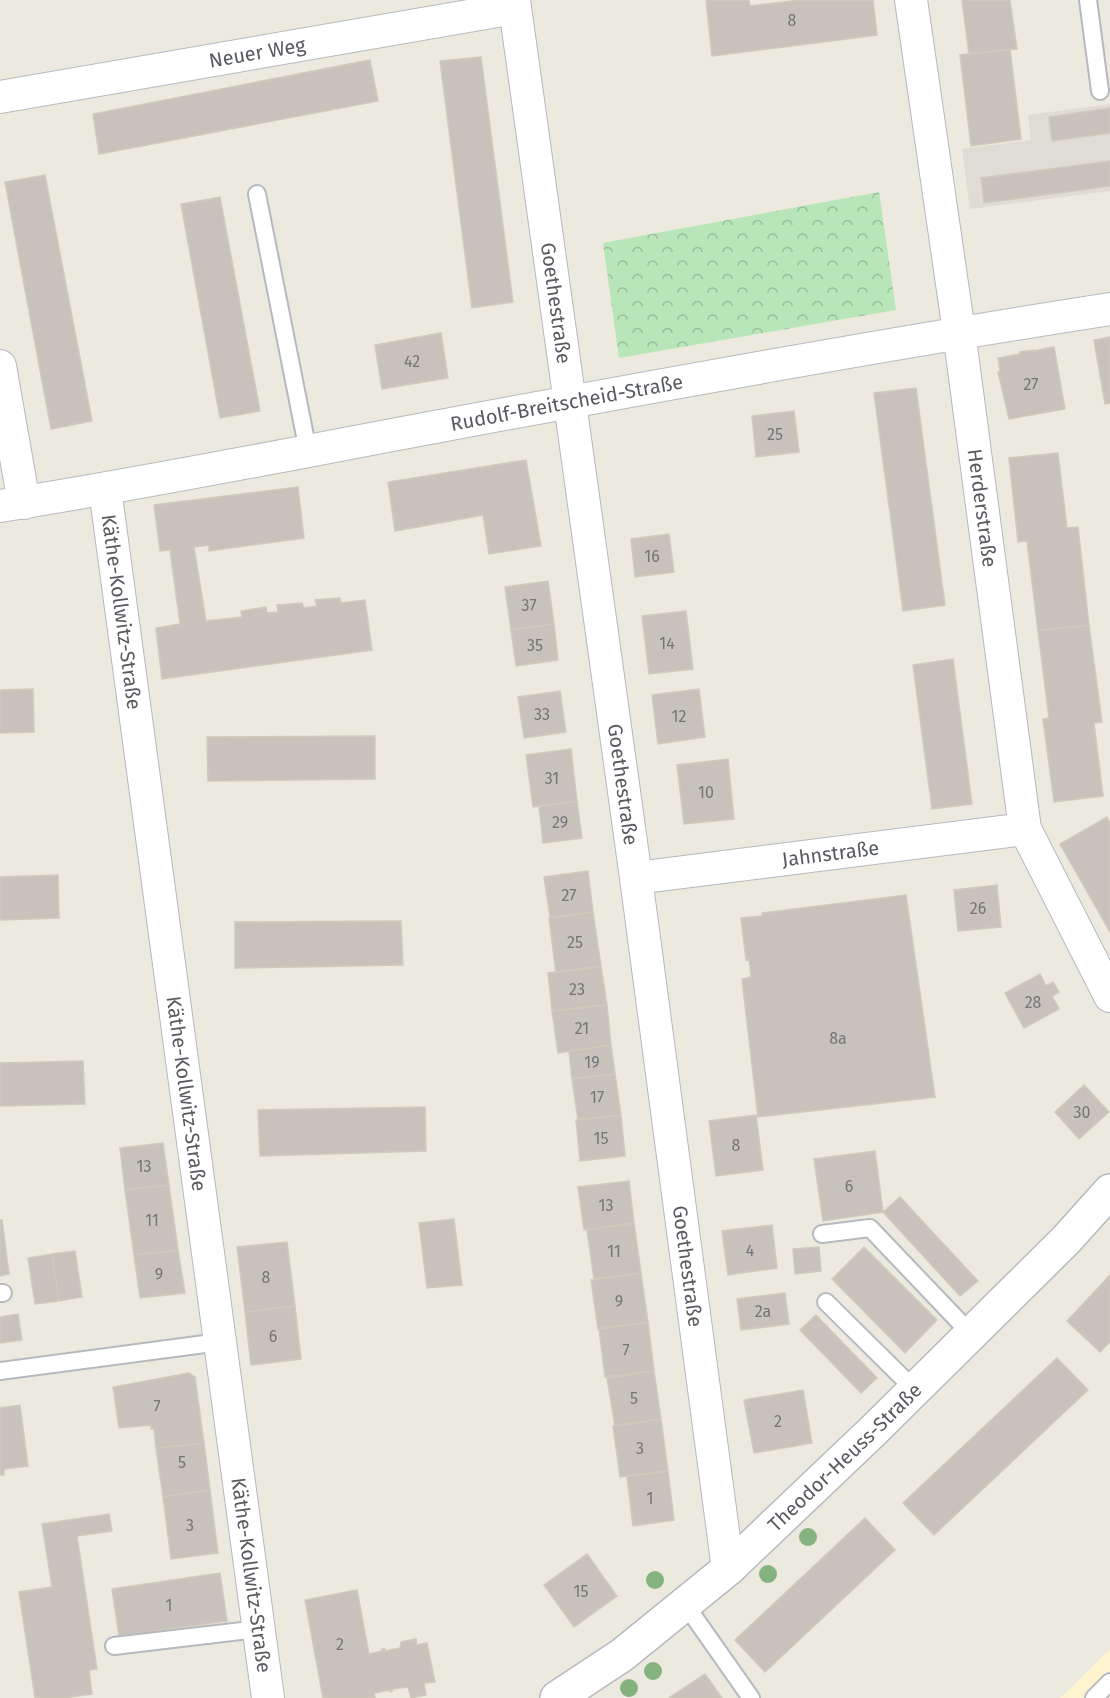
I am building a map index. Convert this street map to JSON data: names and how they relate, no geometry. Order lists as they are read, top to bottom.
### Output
{
  "streets": {
    "street": [
      "Neuer Weg",
      "Goethestraße",
      "Rudolf-Breitscheid-Straße",
      "Herderstraße",
      "Käthe-Kollwitz-Straße",
      "Jahnstraße",
      "Theodor-Heuss-Straße"
    ]
  },
  "crossings": [
    ["Neuer Weg", "Goethestraße"],
    ["Goethestraße", "Rudolf-Breitscheid-Straße"],
    ["Goethestraße", "Jahnstraße"],
    ["Goethestraße", "Theodor-Heuss-Straße"],
    ["Rudolf-Breitscheid-Straße", "Herderstraße"],
    ["Rudolf-Breitscheid-Straße", "Käthe-Kollwitz-Straße"],
    ["Herderstraße", "Jahnstraße"]
  ],
  "house_numbers": [
    "8",
    "42",
    "27",
    "25",
    "16",
    "37",
    "14",
    "35",
    "33",
    "12",
    "31",
    "10",
    "29",
    "27",
    "26",
    "25",
    "23",
    "28",
    "21",
    "8a",
    "19",
    "17",
    "30",
    "15",
    "8",
    "13",
    "6",
    "13",
    "11",
    "4",
    "11",
    "9",
    "8",
    "9",
    "2a",
    "6",
    "7",
    "5",
    "7",
    "2",
    "3",
    "5",
    "1",
    "3",
    "15",
    "1",
    "2"
  ]
}
